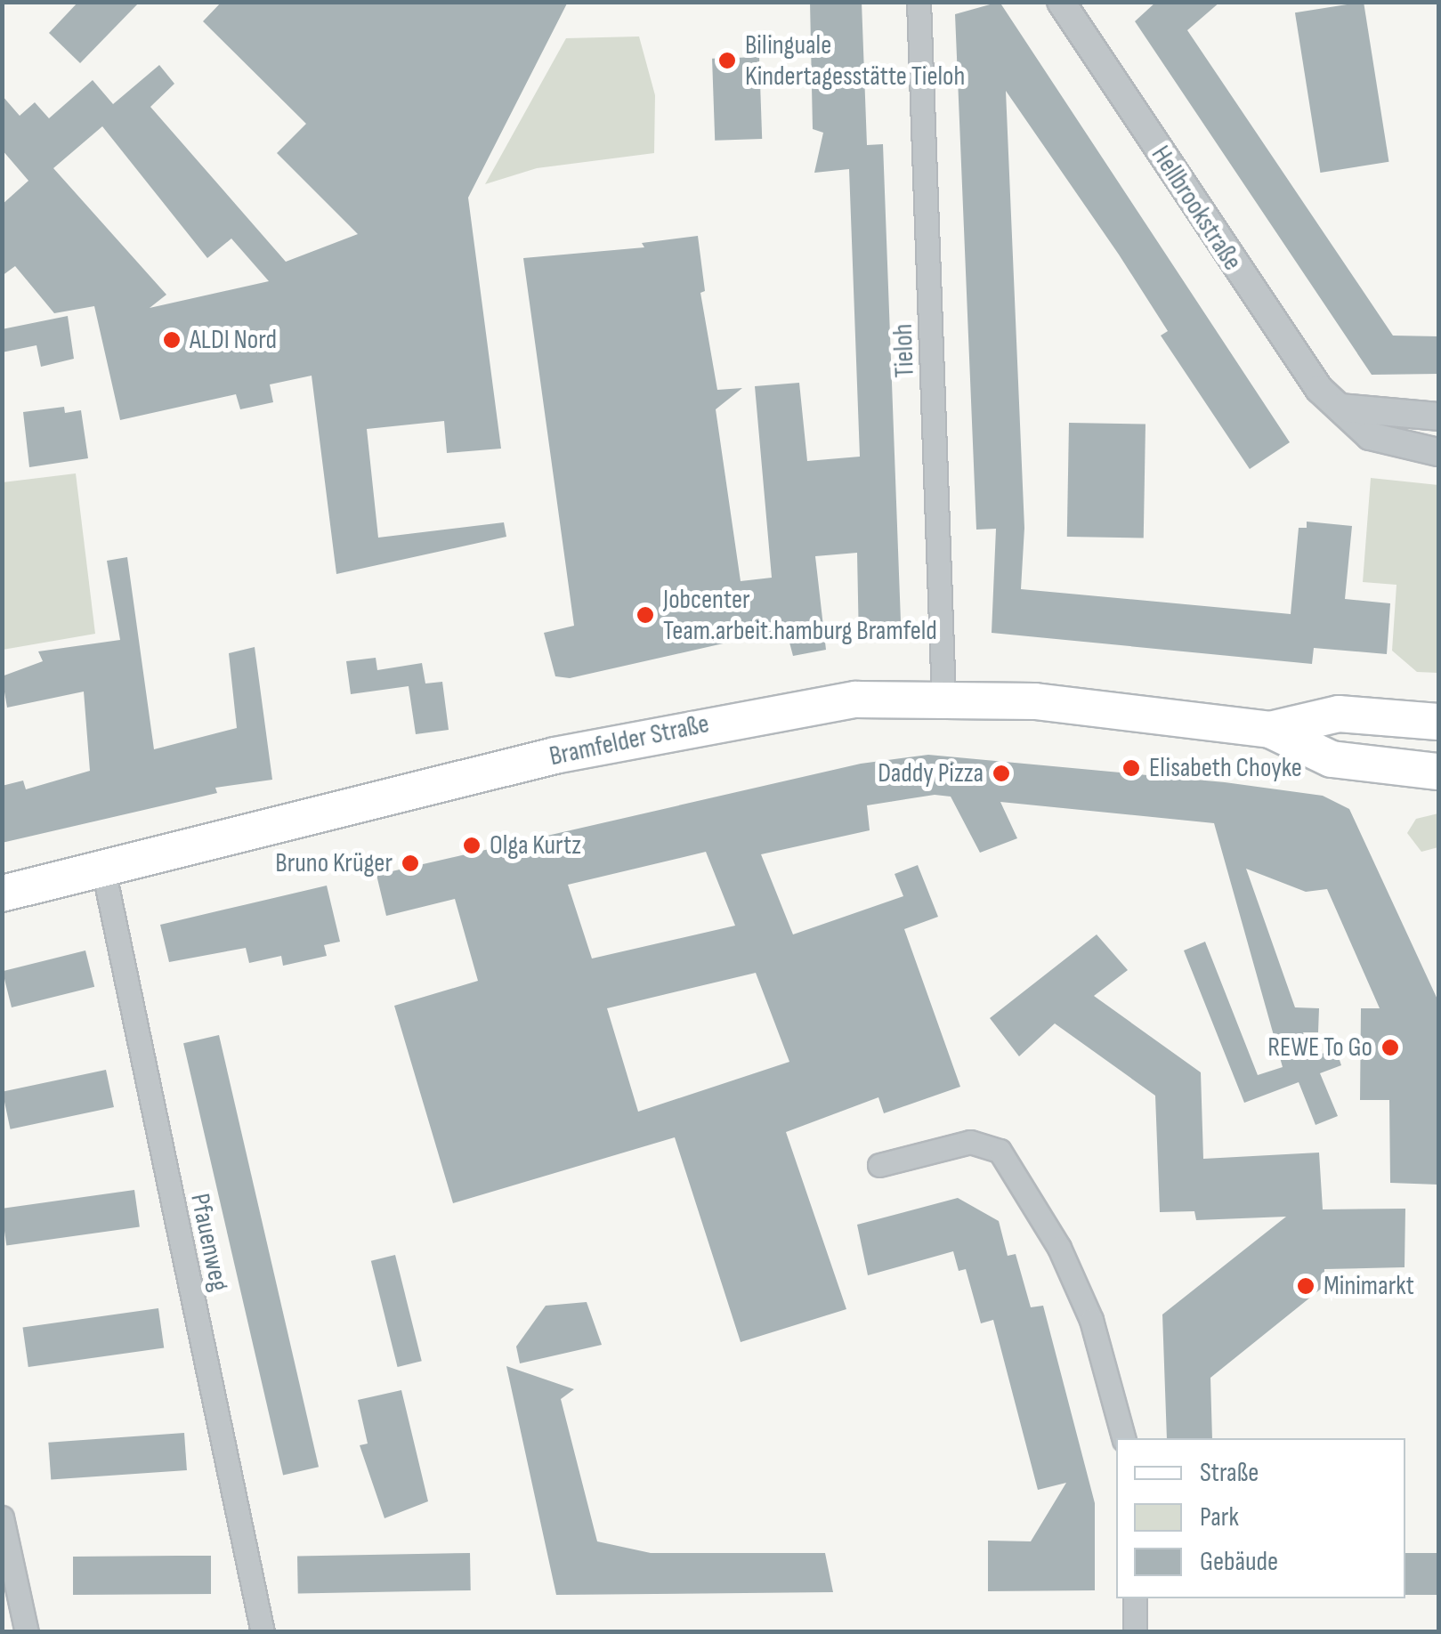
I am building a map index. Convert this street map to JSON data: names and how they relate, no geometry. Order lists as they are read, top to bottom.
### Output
{
  "streets": {
    "main road": ["Bramfelder Straße"],
    "street": ["Hellbrookstraße", "Tieloh", "Pfauenweg"]
  },
  "crossings": [
    ["Tieloh", "Bramfelder Straße"],
    ["Bramfelder Straße", "Pfauenweg"]
  ],
  "places": [
    "Bilinguale Kindertagesstätte Tieloh",
    "ALDI Nord",
    "Jobcenter Team.arbeit.hamburg Bramfeld",
    "Elisabeth Choyke",
    "Daddy Pizza",
    "Olga Kurtz",
    "Bruno Krüger",
    "REWE To Go",
    "Minimarkt"
  ],
  "legend": ["Straße", "Park", "Gebäude"]
}
